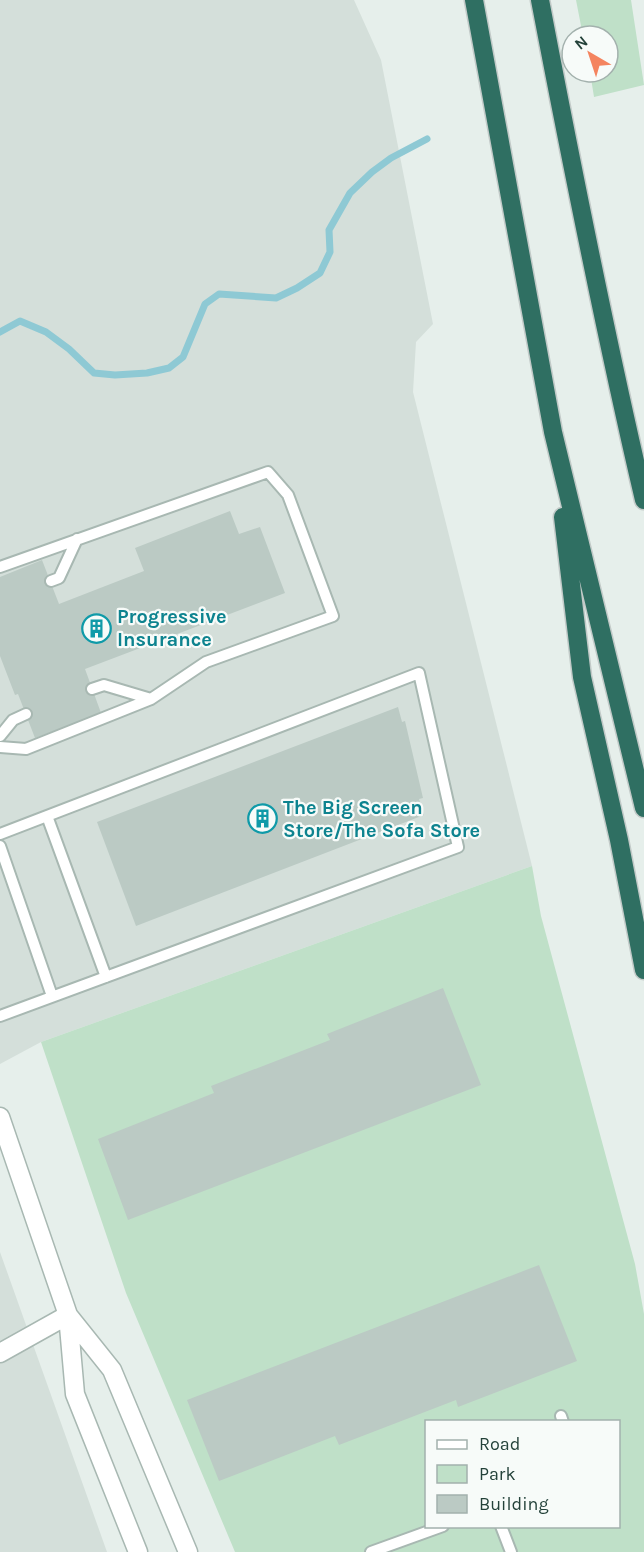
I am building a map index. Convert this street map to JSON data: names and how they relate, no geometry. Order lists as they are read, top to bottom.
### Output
{
  "places": {
    "building": ["Progressive Insurance", "The Big Screen Store/The Sofa Store"]
  },
  "legend": ["Road", "Park", "Building"],
  "north": "top left"
}
